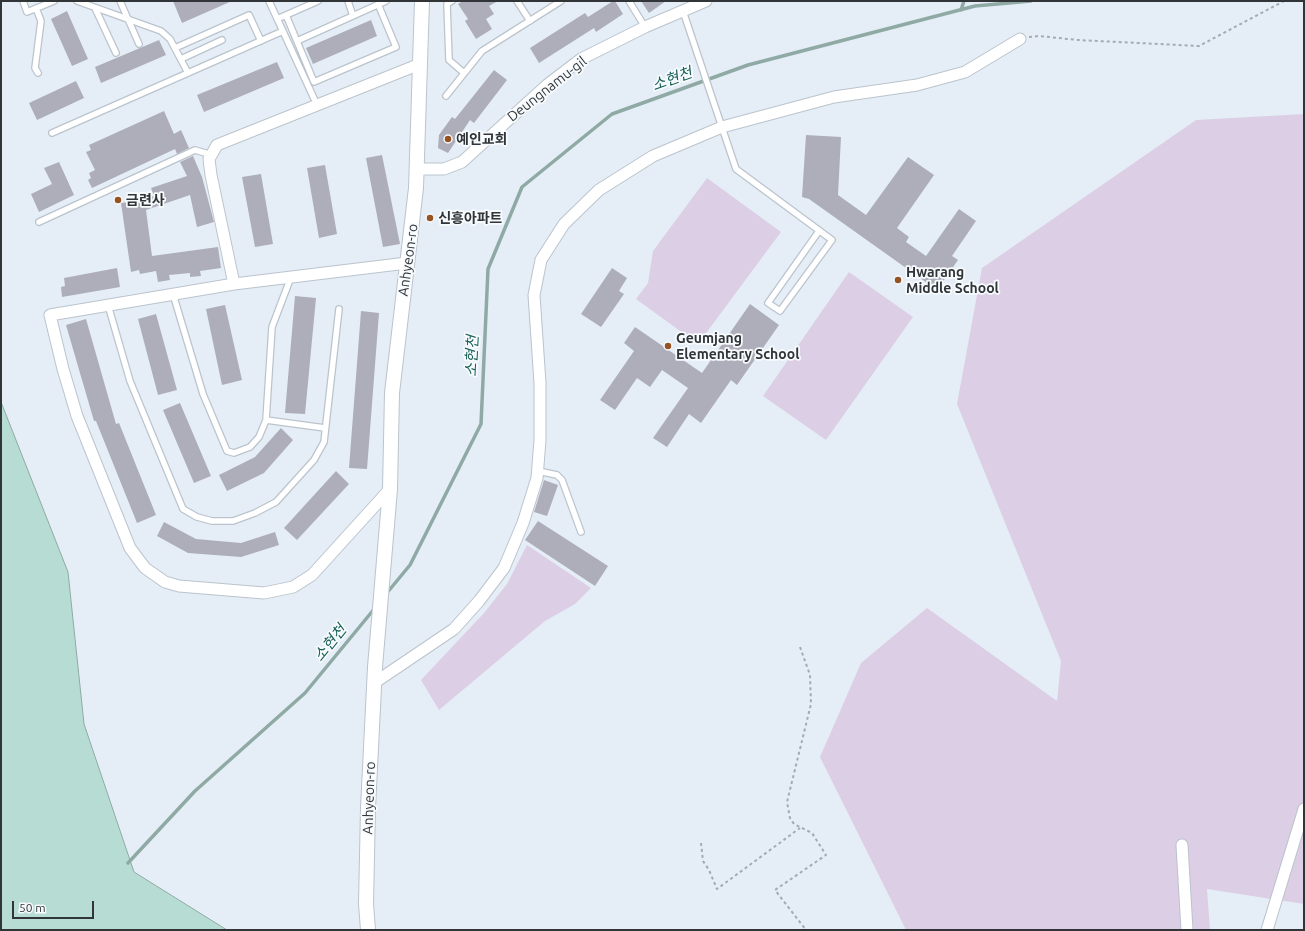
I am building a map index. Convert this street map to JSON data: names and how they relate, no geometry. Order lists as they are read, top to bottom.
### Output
{
  "streets": {
    "street": ["Deungnamu-gil", "Anhyeon-ro"]
  },
  "crossings": [
    ["Deungnamu-gil", "Anhyeon-ro"]
  ],
  "water": ["소현천"],
  "places": [
    "예인교회",
    "금련사",
    "신흥아파트",
    "Hwarang Middle School",
    "Geumjang Elementary School"
  ],
  "scale_bar": "50 m"
}
